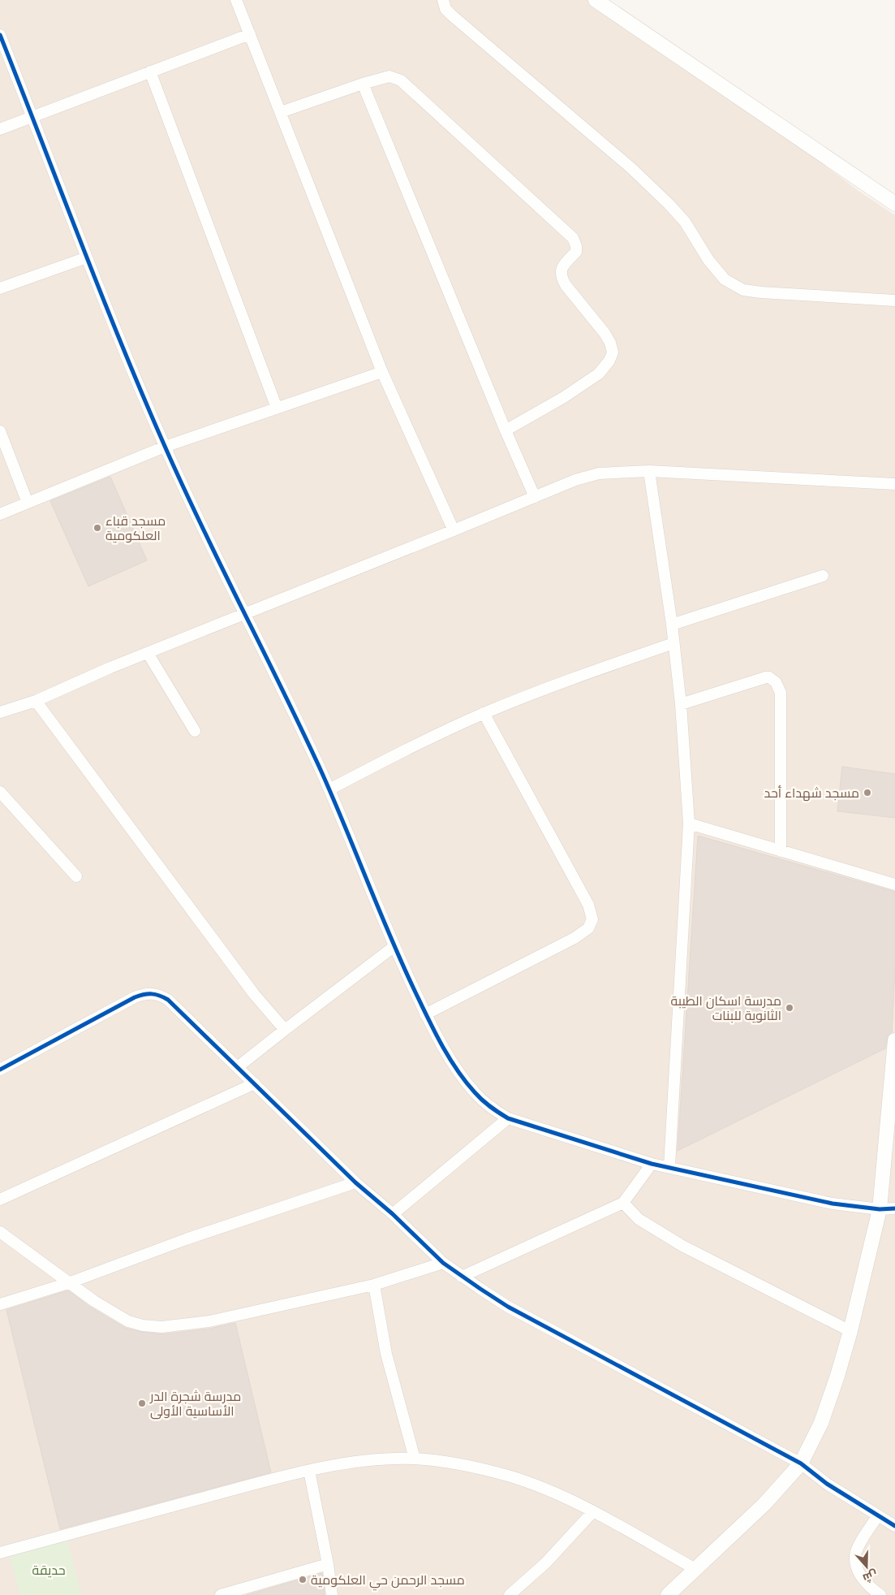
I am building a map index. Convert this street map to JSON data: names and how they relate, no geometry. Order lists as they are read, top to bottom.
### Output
{
  "parks": ["حديقة"],
  "places": [
    "مسجد قباء العلكومية",
    "مسجد شهداء أحد",
    "مدرسة اسكان الطيبة الثانوية للبنات",
    "مدرسة شجرة الدر الأساسية الأولى",
    "مسجد الرحمن حي العلكومية"
  ],
  "north": "bottom"
}
